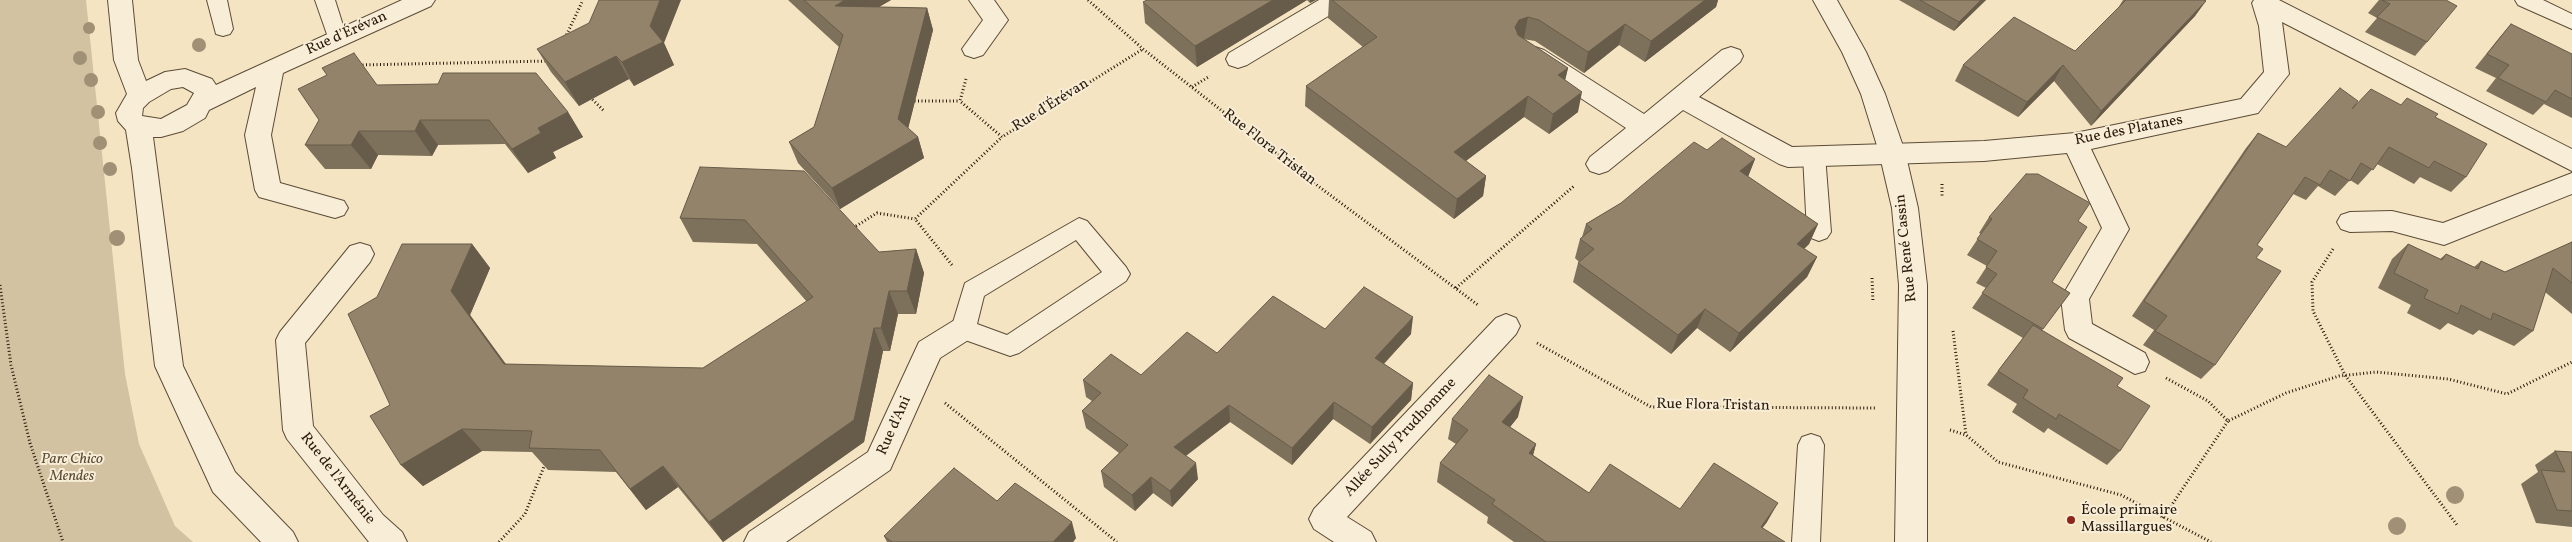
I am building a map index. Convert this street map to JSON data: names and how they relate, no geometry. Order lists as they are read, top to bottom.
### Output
{
  "streets": {
    "street": [
      "Rue d'Érévan",
      "Rue des Platanes",
      "Rue René Cassin",
      "Rue d'Ani",
      "Allée Sully Prudhomme",
      "Rue de l'Arménie"
    ],
    "path": ["Rue Flora Tristan"]
  },
  "crossings": [
    ["Rue d'Érévan", "Rue Flora Tristan"],
    ["Rue des Platanes", "Rue René Cassin"],
    ["Rue Flora Tristan", "Rue René Cassin"],
    ["Rue Flora Tristan", "Allée Sully Prudhomme"]
  ],
  "parks": ["Parc Chico Mendes"],
  "places": ["École primaire Massillargues"]
}
